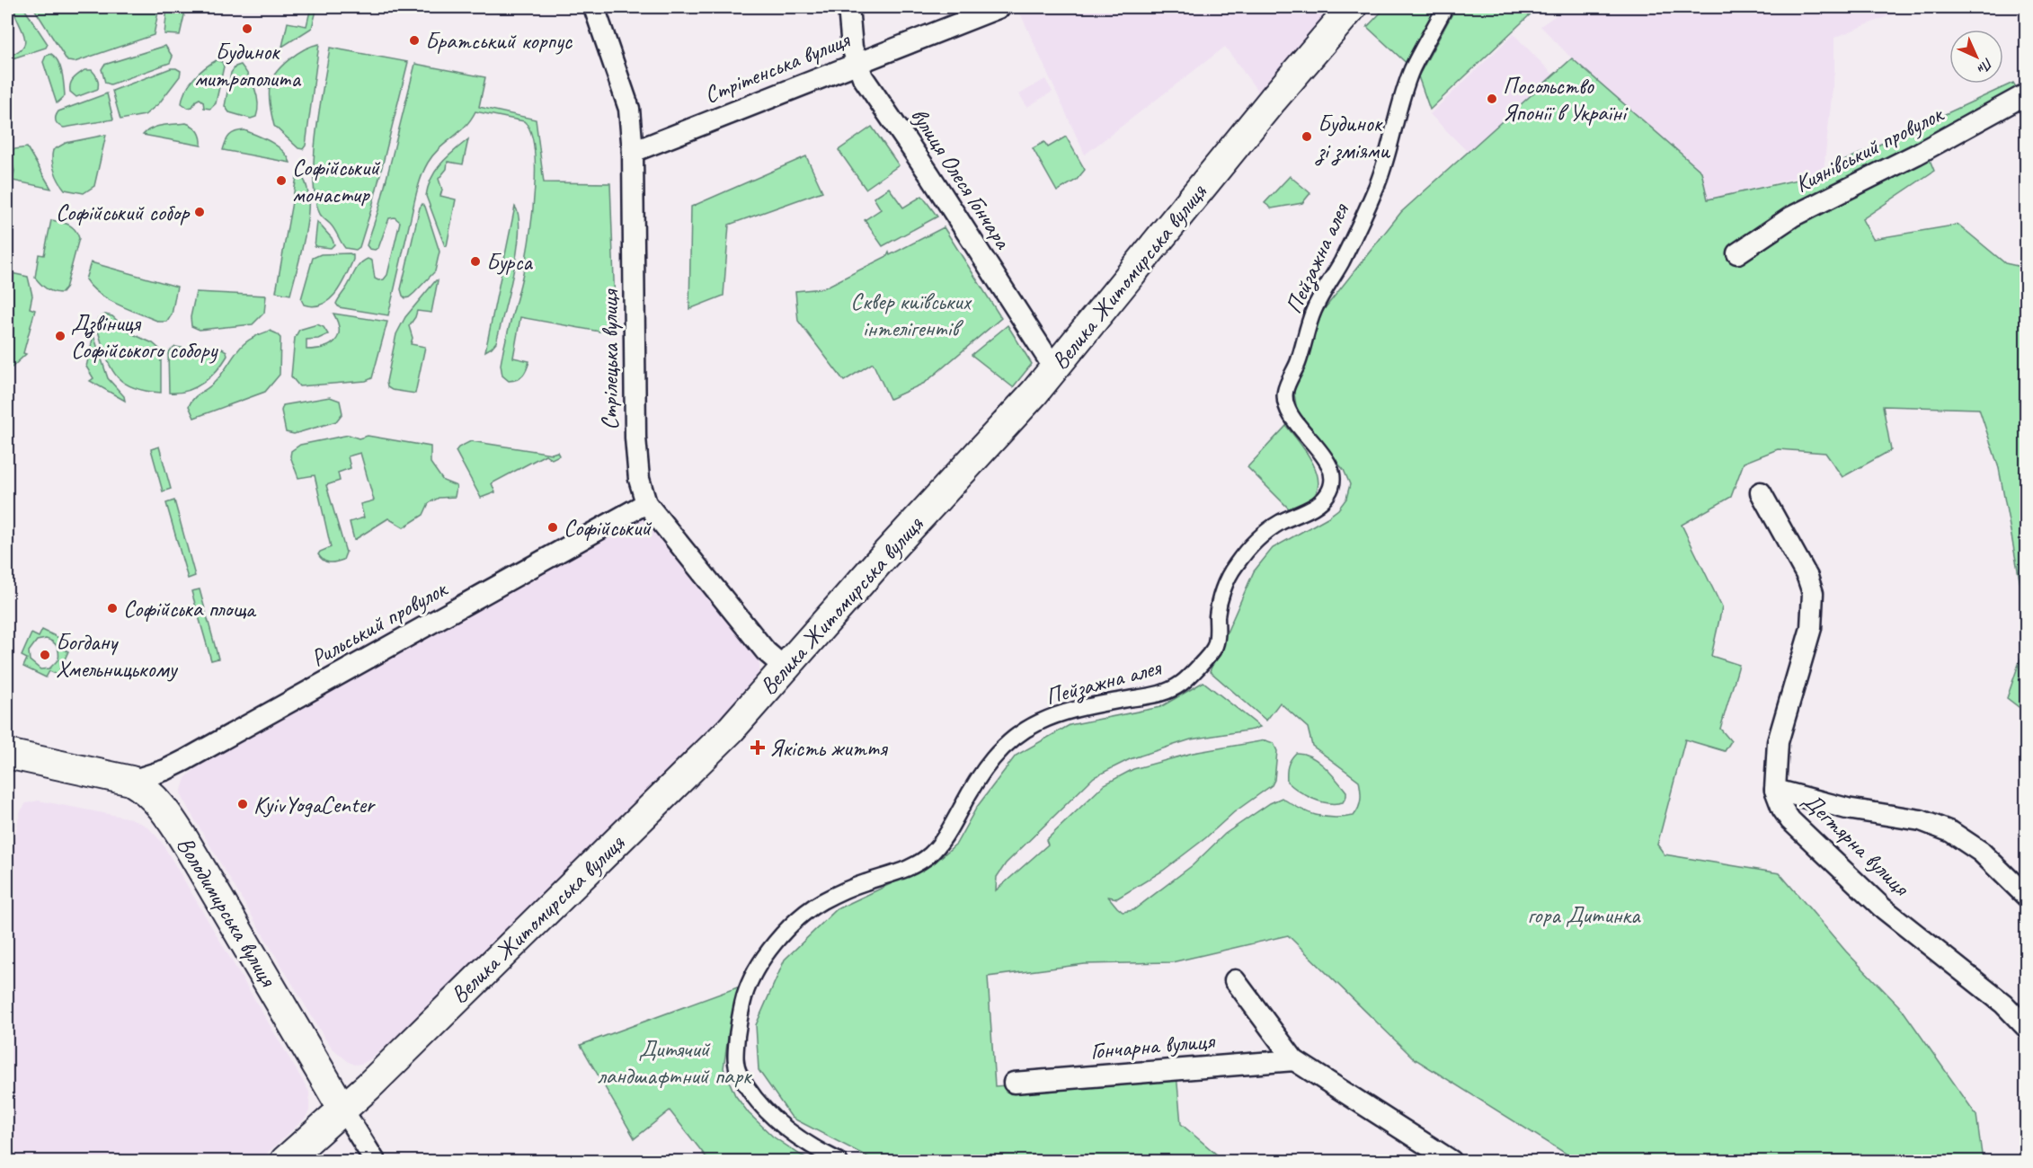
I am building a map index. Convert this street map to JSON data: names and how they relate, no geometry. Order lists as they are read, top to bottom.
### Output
{
  "streets": {
    "main road": ["Велика Житомирська вулиця", "Володимирська вулиця"],
    "street": [
      "Стрітенська вулиця",
      "Киянівський провулок",
      "вулиця Олеся Гончара",
      "Пейзажна алея",
      "Стрілецька вулиця",
      "Рильський провулок",
      "Дегтярна вулиця",
      "Гончарна вулиця"
    ]
  },
  "crossings": [
    ["Стрітенська вулиця", "вулиця Олеся Гончара"],
    ["Стрітенська вулиця", "Стрілецька вулиця"],
    ["вулиця Олеся Гончара", "Велика Житомирська вулиця"],
    ["Велика Житомирська вулиця", "Стрілецька вулиця"],
    ["Велика Житомирська вулиця", "Володимирська вулиця"],
    ["Стрілецька вулиця", "Рильський провулок"],
    ["Рильський провулок", "Володимирська вулиця"]
  ],
  "parks": ["Сквер київських інтелігентів", "гора Дитинка", "Дитячий ландшафтний парк"],
  "places": {
    "other": [
      "Будинок митрополита",
      "Братський корпус",
      "Посольство Японії в Україні",
      "Будинок зі зміями",
      "Софійський монастир",
      "Софійський собор",
      "Бурса",
      "Дзвіниця Софійського собору",
      "Софійський",
      "Софійська площа",
      "Богдану Хмельницькому",
      "KyivYogaCenter"
    ],
    "health": ["Якість життя"]
  },
  "north": "bottom right"
}
